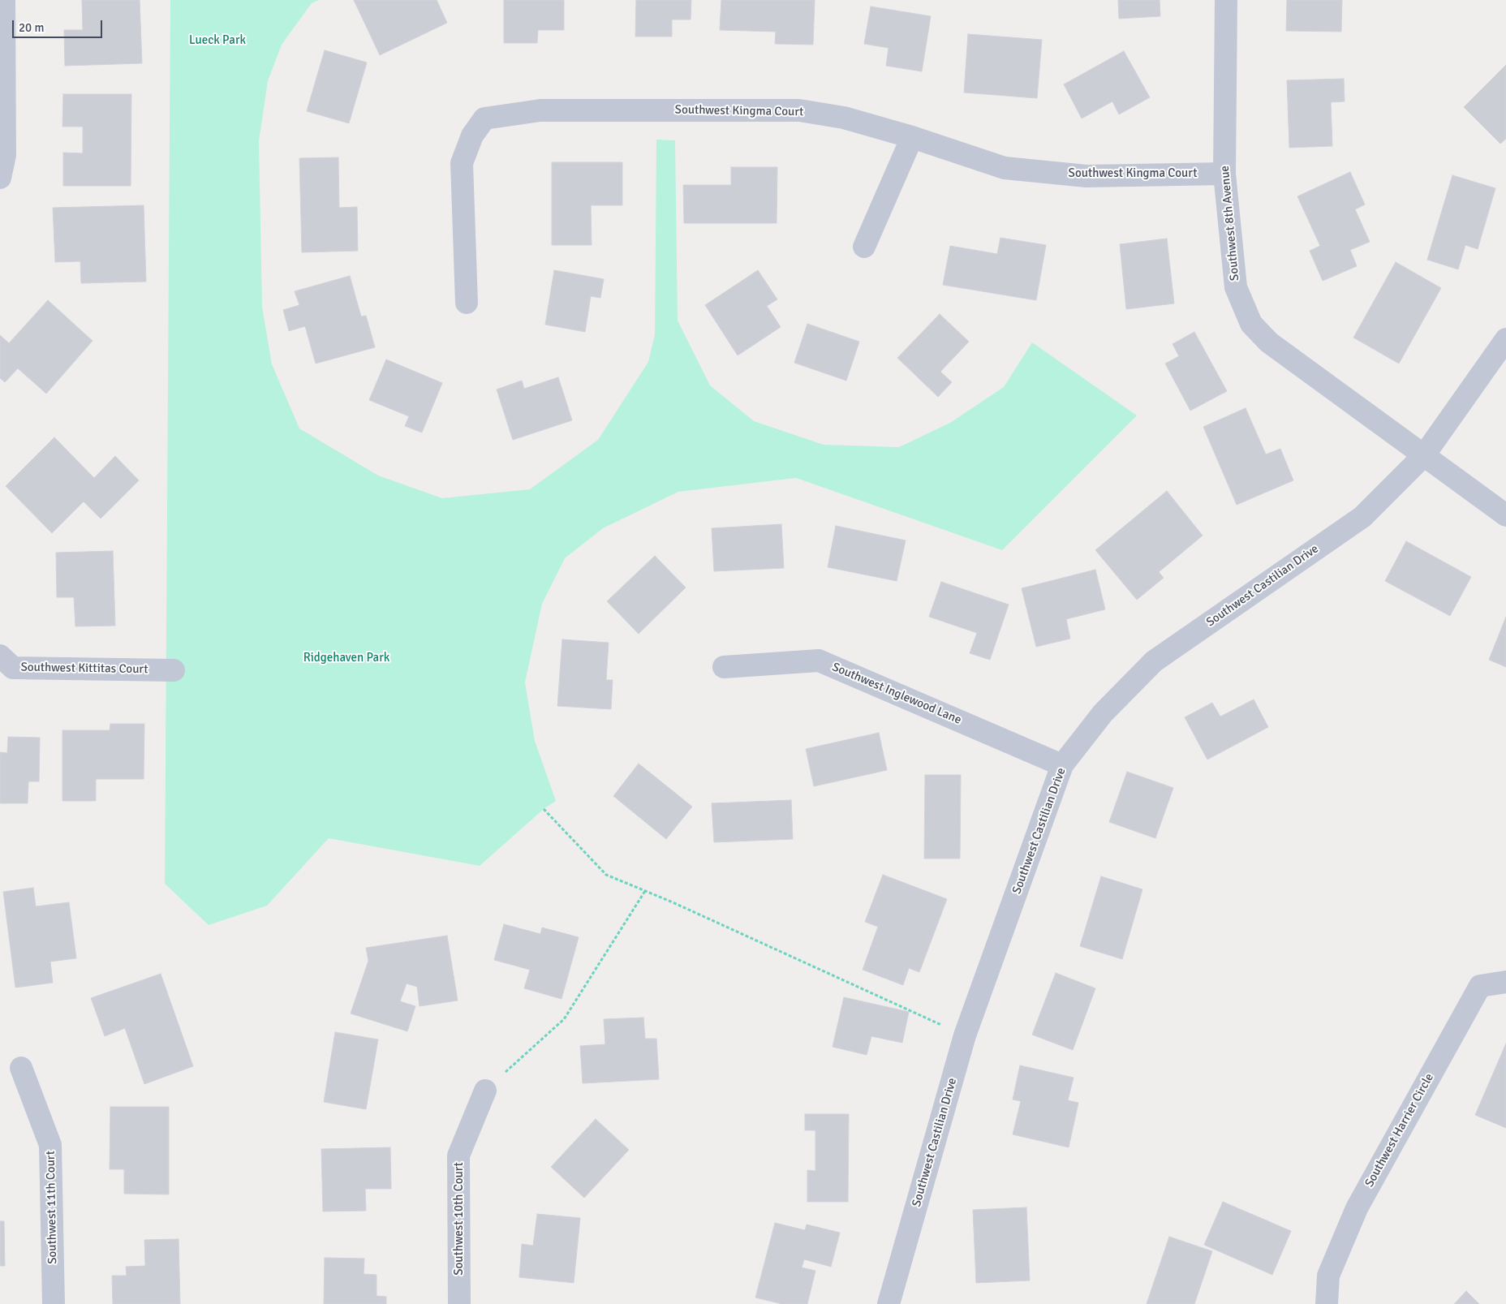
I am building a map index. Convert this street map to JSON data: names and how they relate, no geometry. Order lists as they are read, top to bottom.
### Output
{
  "streets": {
    "street": [
      "Southwest Kingma Court",
      "Southwest 8th Avenue",
      "Southwest Castilian Drive",
      "Southwest Kittitas Court",
      "Southwest Inglewood Lane",
      "Southwest Harrier Circle",
      "Southwest 11th Court",
      "Southwest 10th Court"
    ]
  },
  "crossings": [
    ["Southwest Kingma Court", "Southwest 8th Avenue"],
    ["Southwest 8th Avenue", "Southwest Castilian Drive"],
    ["Southwest Castilian Drive", "Southwest Inglewood Lane"]
  ],
  "parks": ["Lueck Park", "Ridgehaven Park"],
  "scale_bar": "20 m"
}
